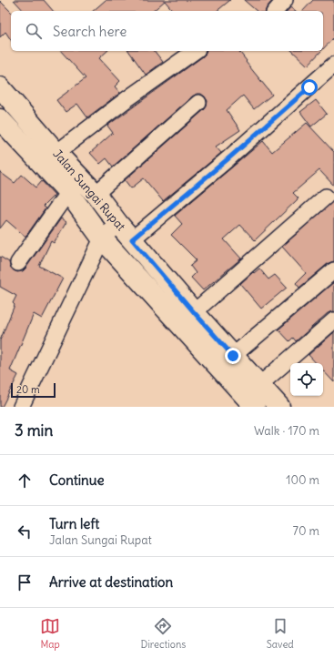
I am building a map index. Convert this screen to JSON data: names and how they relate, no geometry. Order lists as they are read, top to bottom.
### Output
{
  "streets": {
    "main road": ["Jalan Sungai Rupat"]
  },
  "scale_bar": "20 m",
  "page": {
    "search": "Search here",
    "scale": "20 m",
    "heading": ["3 min", "Walk · 170 m"],
    "list": [
      ["Continue", "100 m"],
      ["Turn left", "Jalan Sungai Rupat", "70 m"],
      "Arrive at destination"
    ],
    "nav": ["Map", "Directions", "Saved"]
  }
}
